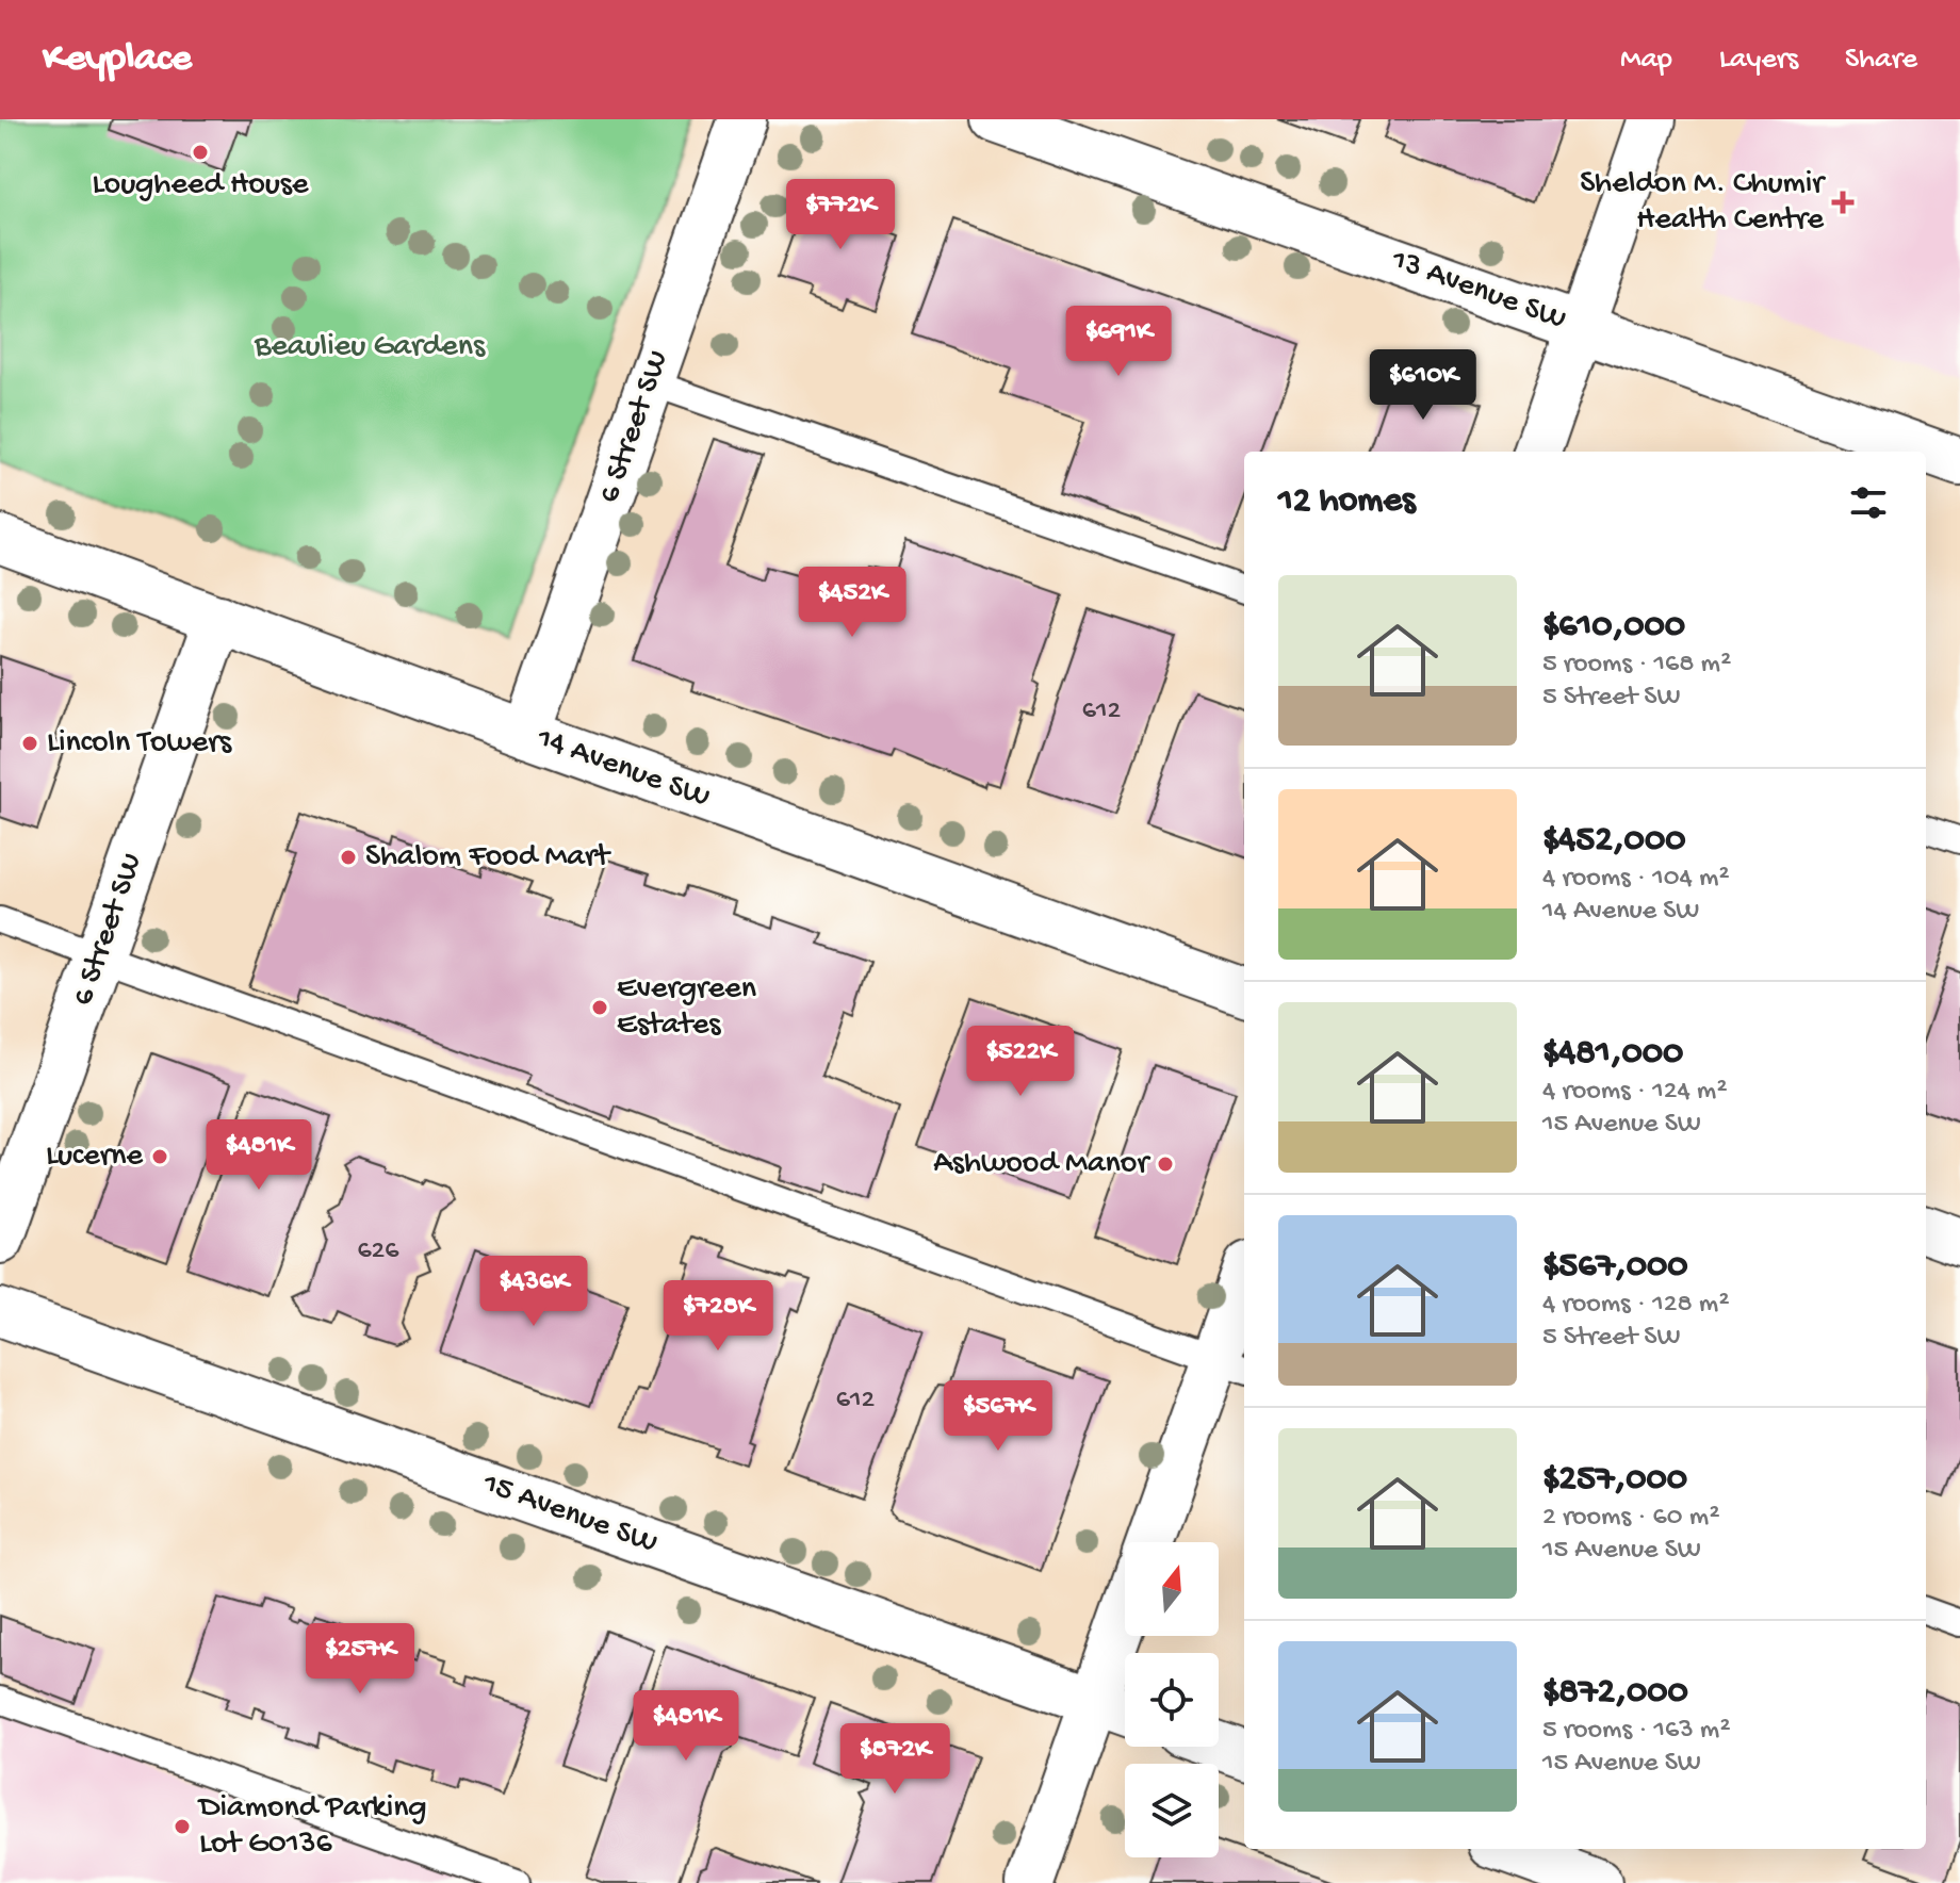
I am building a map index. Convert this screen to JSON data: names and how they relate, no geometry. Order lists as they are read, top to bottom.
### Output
{
  "streets": {
    "street": [
      "13 Avenue SW",
      "6 Street SW",
      "14 Avenue SW",
      "15 Avenue SW"
    ]
  },
  "crossings": [
    ["6 Street SW", "14 Avenue SW"]
  ],
  "parks": ["Beaulieu Gardens"],
  "places": {
    "other": [
      "Lougheed House",
      "Lincoln Towers",
      "Shalom Food Mart",
      "Evergreen Estates",
      "Lucerne",
      "Ashwood Manor",
      "Diamond Parking Lot G0136"
    ],
    "health": ["Sheldon M. Chumir Health Centre"]
  },
  "house_numbers": ["612", "626", "612"],
  "north": "top",
  "page": {
    "header": "Keyplace",
    "nav": ["Map", "Layers", "Share"],
    "price": [
      "$772K",
      "$691K",
      "$610K",
      "$452K",
      "$522K",
      "$481K",
      "$436K",
      "$728K",
      "$567K",
      "$257K",
      "$481K",
      "$872K"
    ],
    "heading": "12 homes",
    "list": [
      {
        "name": "$610,000",
        "note": "5 rooms · 168 m² · 5 Street SW"
      },
      {
        "name": "$452,000",
        "note": "4 rooms · 104 m² · 14 Avenue SW"
      },
      {
        "name": "$481,000",
        "note": "4 rooms · 124 m² · 15 Avenue SW"
      },
      {
        "name": "$567,000",
        "note": "4 rooms · 128 m² · 5 Street SW"
      },
      {
        "name": "$257,000",
        "note": "2 rooms · 60 m² · 15 Avenue SW"
      },
      {
        "name": "$872,000",
        "note": "5 rooms · 163 m² · 15 Avenue SW"
      }
    ]
  }
}
